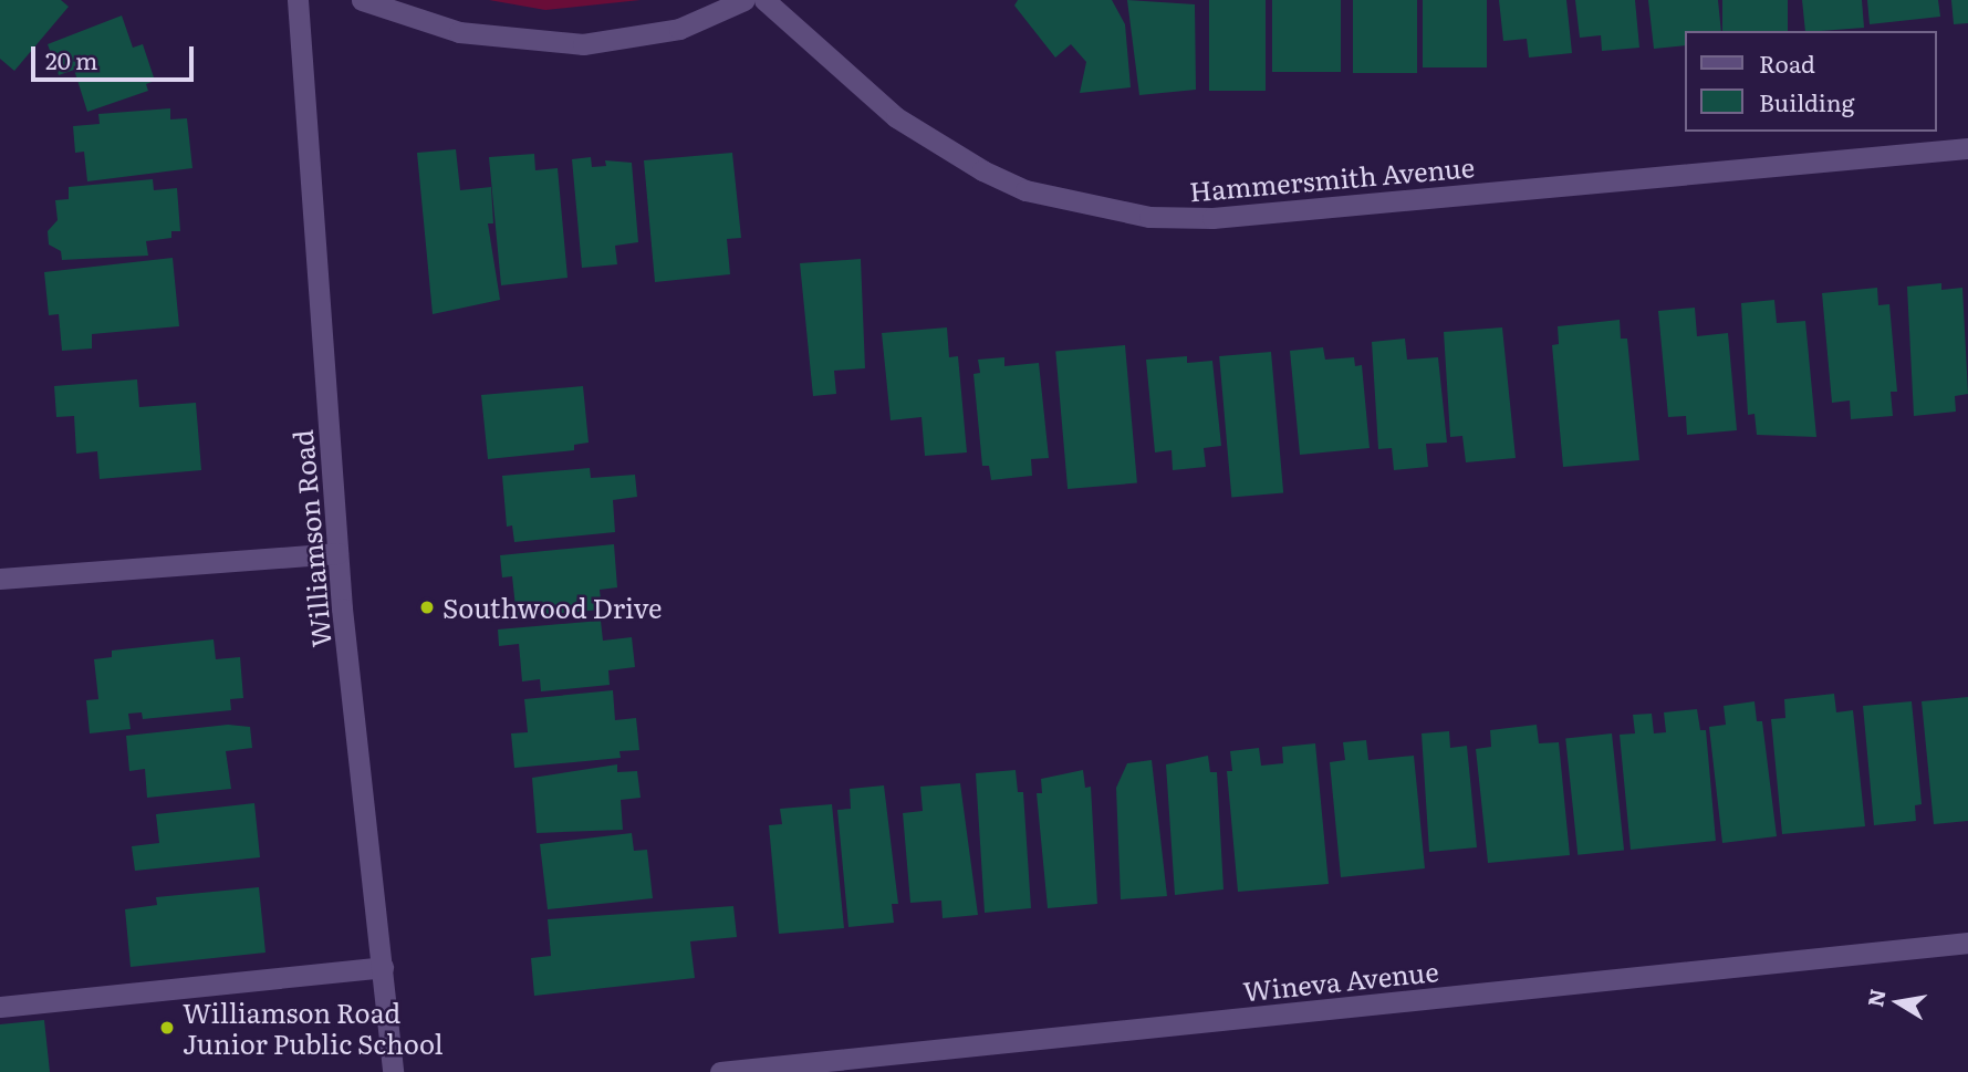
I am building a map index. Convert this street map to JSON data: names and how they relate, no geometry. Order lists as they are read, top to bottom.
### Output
{
  "streets": {
    "street": ["Hammersmith Avenue", "Williamson Road", "Wineva Avenue"]
  },
  "places": ["Southwood Drive", "Williamson Road Junior Public School"],
  "legend": ["Road", "Building"],
  "scale_bar": "20 m",
  "north": "left"
}
